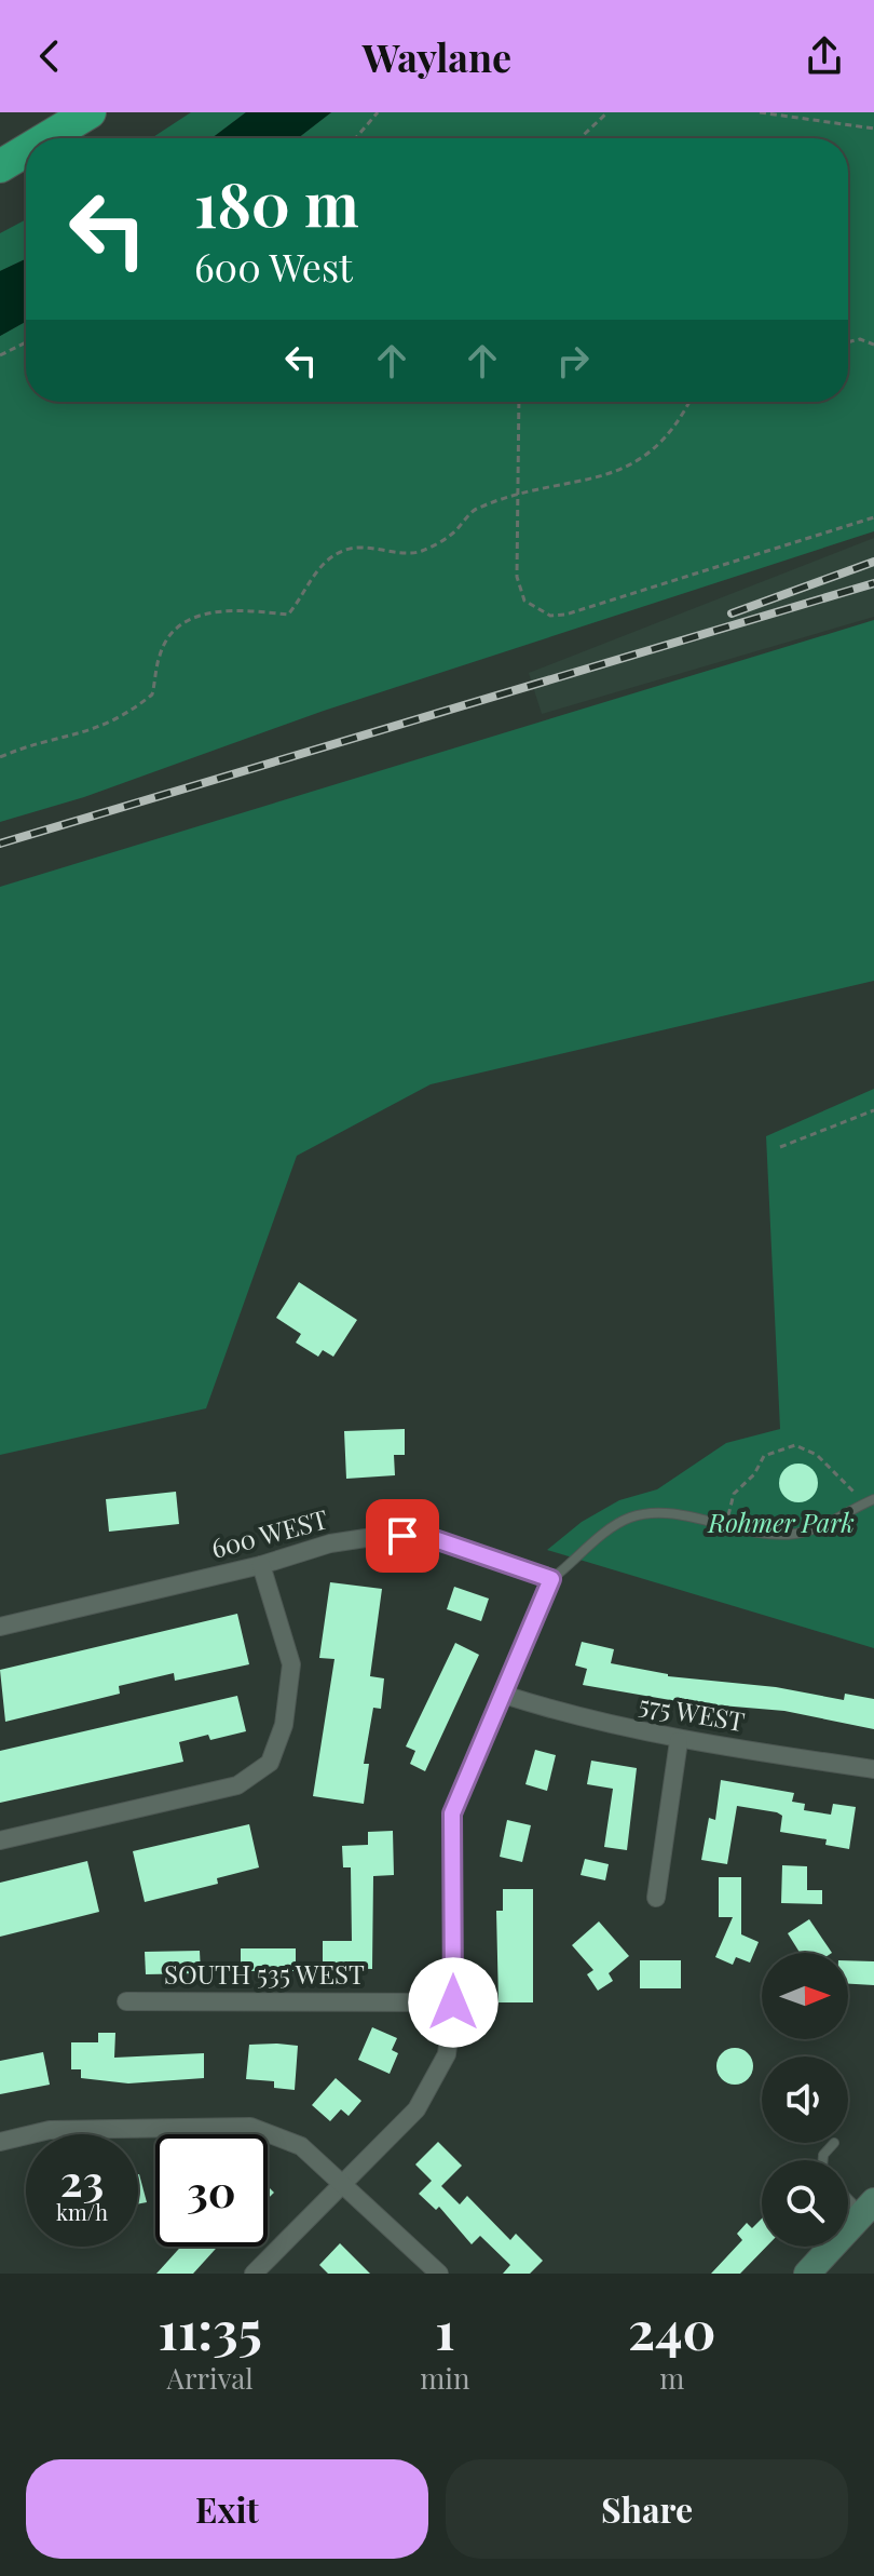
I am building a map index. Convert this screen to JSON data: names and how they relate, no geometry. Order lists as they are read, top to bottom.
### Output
{
  "streets": {
    "street": ["600 WEST", "575 WEST", "SOUTH 535 WEST"]
  },
  "parks": ["Rohmer Park"],
  "north": "right",
  "page": {
    "header": "Waylane",
    "turn": ["180 m", "600 West"],
    "speed": "23 km/h",
    "limit": "30",
    "eta": [
      "11:35",
      "Arrival",
      "1",
      "min",
      "240",
      "m"
    ],
    "buttons": ["Exit", "Share"]
  }
}
